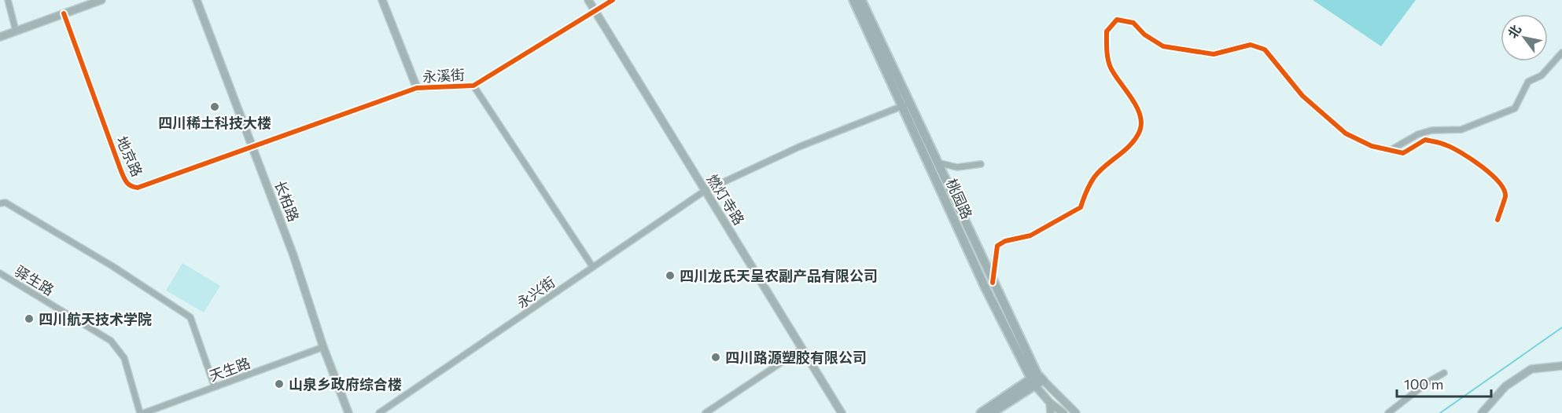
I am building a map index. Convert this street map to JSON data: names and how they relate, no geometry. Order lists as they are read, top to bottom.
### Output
{
  "streets": {
    "main road": ["桃园路"],
    "street": [
      "永溪街",
      "地京路",
      "燃灯寺路",
      "长柏路",
      "驿生路",
      "永兴街",
      "天生路"
    ]
  },
  "crossings": [
    ["永溪街", "地京路"],
    ["永溪街", "燃灯寺路"],
    ["永溪街", "长柏路"],
    ["地京路", "长柏路"],
    ["桃园路", "永兴街"],
    ["燃灯寺路", "永兴街"],
    ["长柏路", "天生路"]
  ],
  "places": [
    "四川稀土科技大楼",
    "四川龙氏天呈农副产品有限公司",
    "四川航天技术学院",
    "四川路源塑胶有限公司",
    "山泉乡政府综合楼"
  ],
  "scale_bar": "100 m",
  "north": "top left"
}
